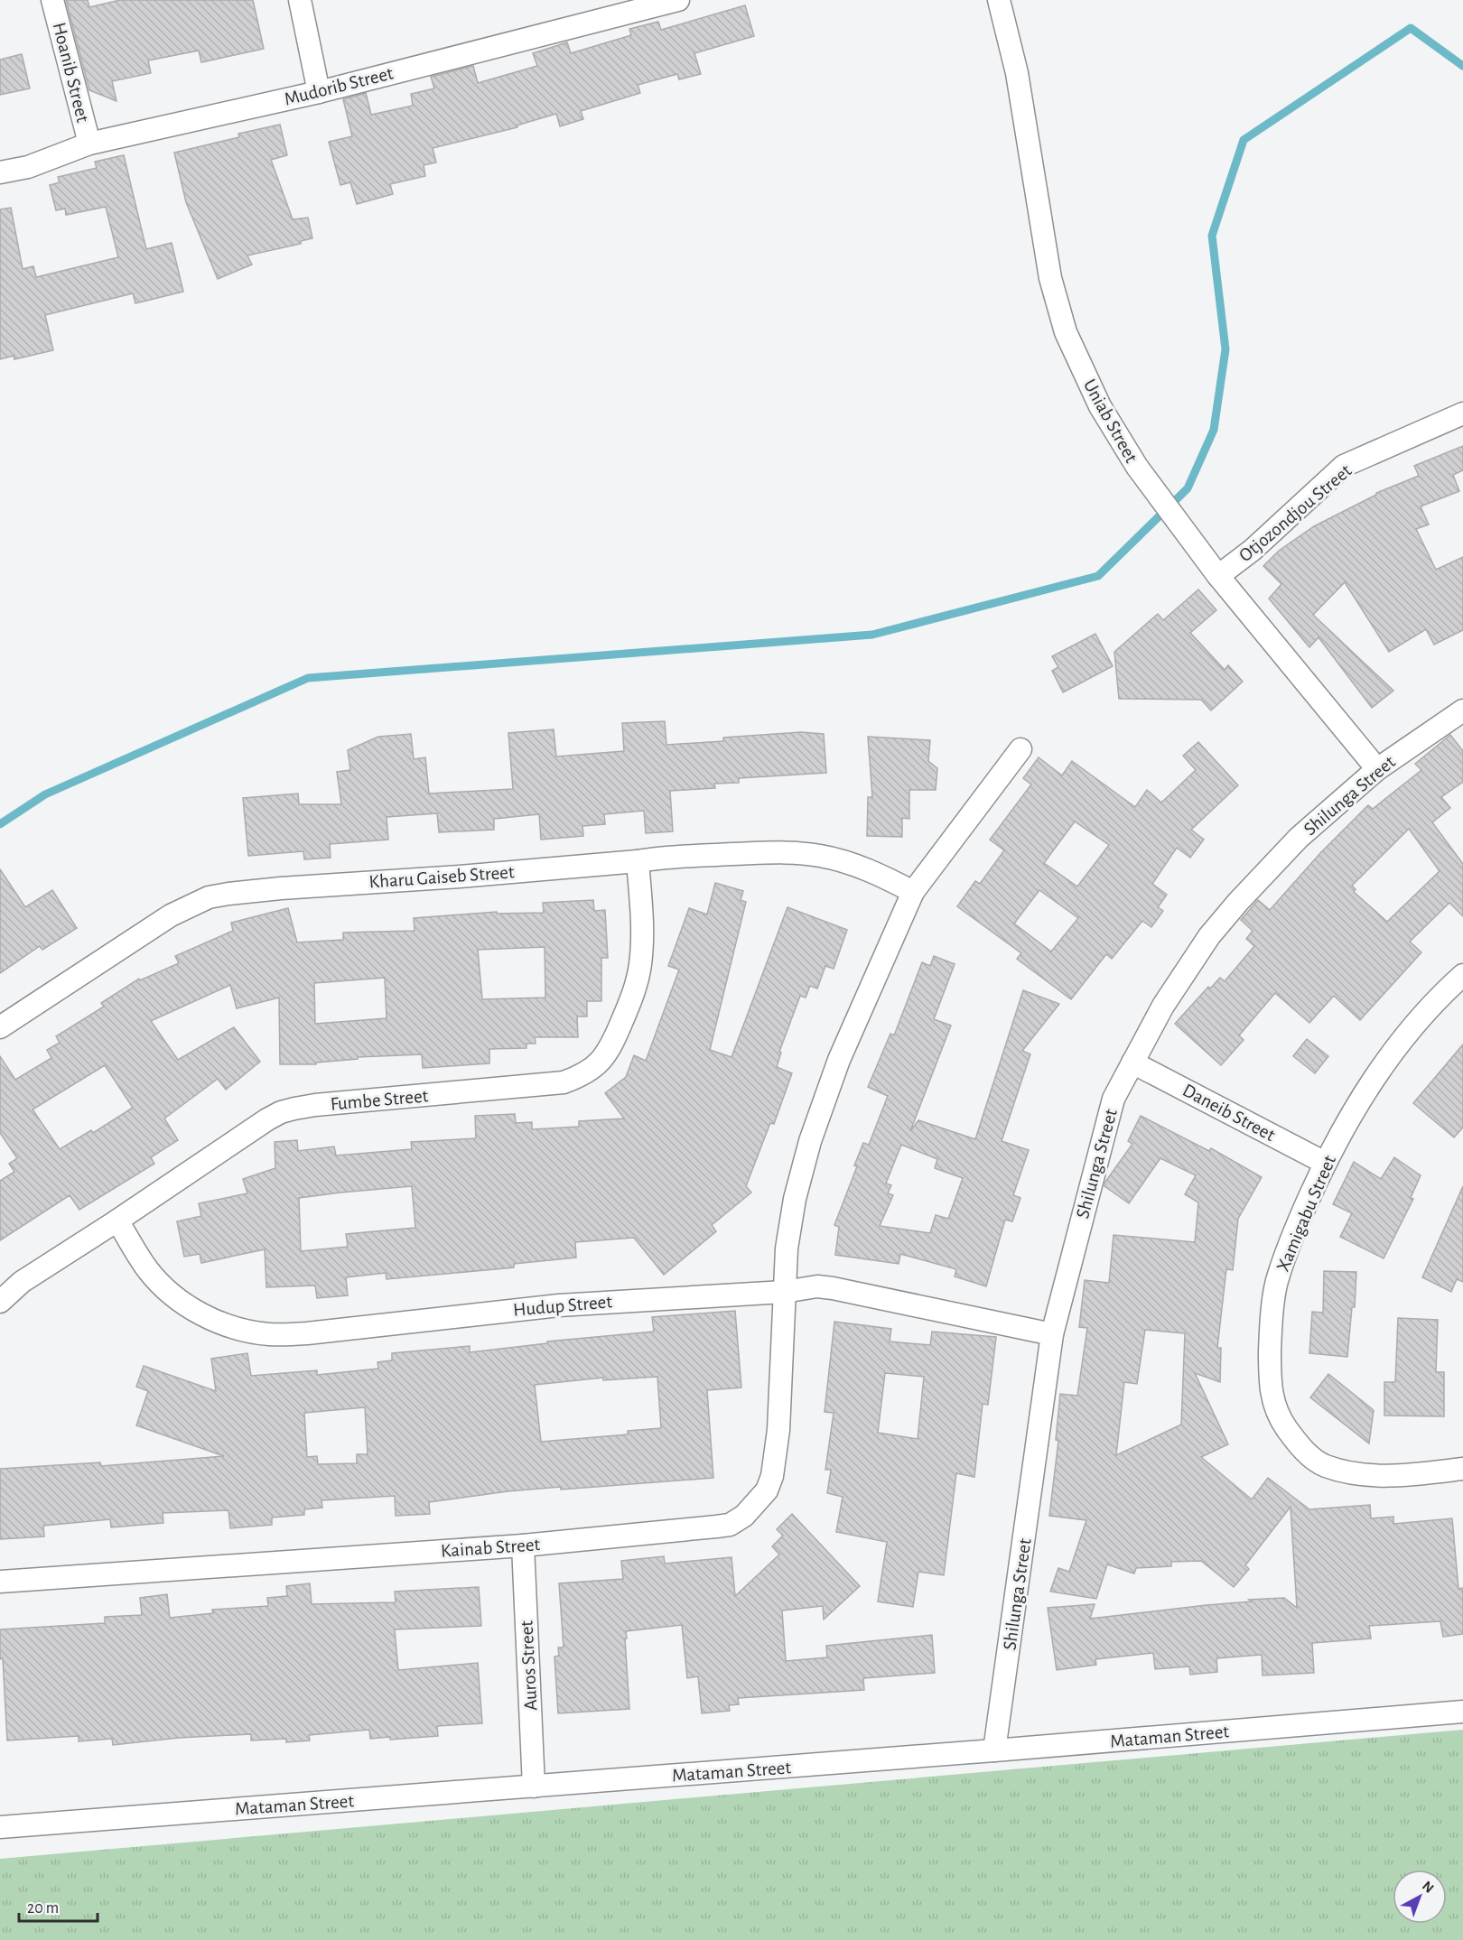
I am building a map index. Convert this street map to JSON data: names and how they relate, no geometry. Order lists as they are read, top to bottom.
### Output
{
  "streets": {
    "street": [
      "Hoanib Street",
      "Mudorib Street",
      "Uniab Street",
      "Otjozondjou Street",
      "Shilunga Street",
      "Kharu Gaiseb Street",
      "Fumbe Street",
      "Daneib Street",
      "Xamigabu Street",
      "Hudup Street",
      "Kainab Street",
      "Auros Street",
      "Mataman Street"
    ]
  },
  "crossings": [
    ["Hoanib Street", "Mudorib Street"],
    ["Uniab Street", "Otjozondjou Street"],
    ["Uniab Street", "Shilunga Street"],
    ["Shilunga Street", "Daneib Street"],
    ["Shilunga Street", "Hudup Street"],
    ["Shilunga Street", "Mataman Street"],
    ["Kharu Gaiseb Street", "Fumbe Street"],
    ["Kharu Gaiseb Street", "Kainab Street"],
    ["Fumbe Street", "Hudup Street"],
    ["Daneib Street", "Xamigabu Street"],
    ["Hudup Street", "Kainab Street"],
    ["Kainab Street", "Auros Street"],
    ["Auros Street", "Mataman Street"]
  ],
  "scale_bar": "20 m",
  "north": "top right"
}
